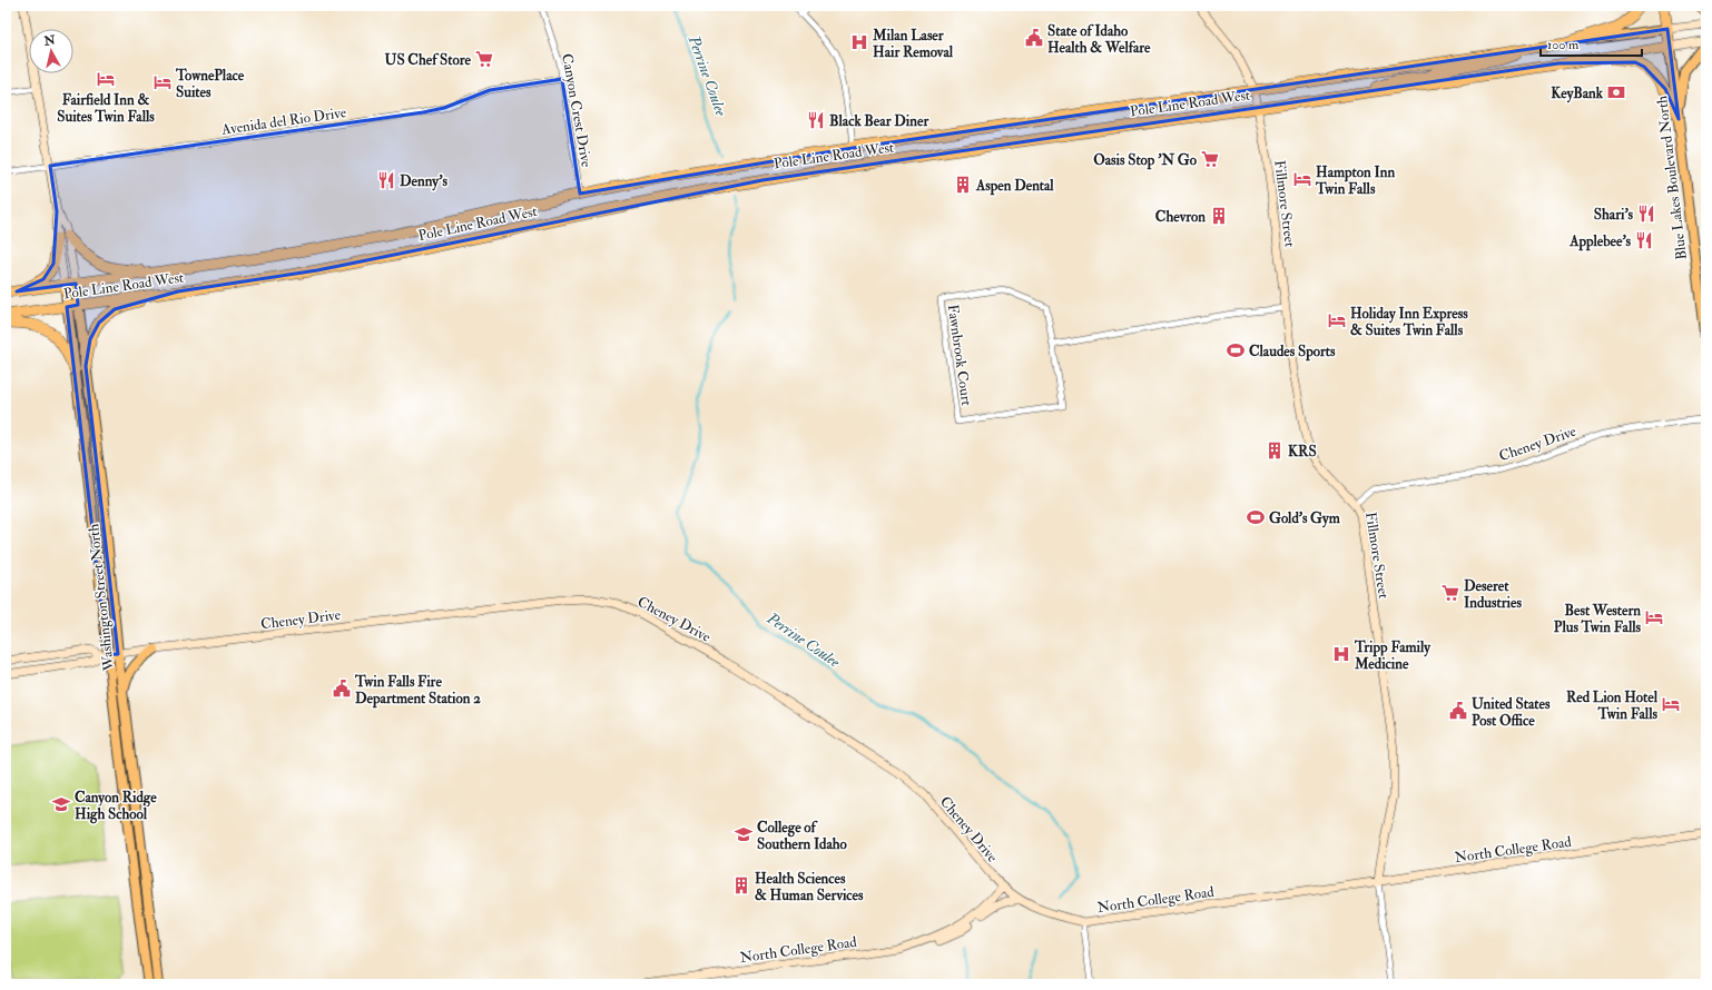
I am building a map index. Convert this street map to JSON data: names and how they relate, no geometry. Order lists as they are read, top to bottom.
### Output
{
  "streets": {
    "highway": ["Pole Line Road West", "Blue Lakes Boulevard North"],
    "main road": ["Washington Street North"],
    "street": [
      "Canyon Crest Drive",
      "Avenida del Rio Drive",
      "Fillmore Street",
      "Fawnbrook Court",
      "Cheney Drive",
      "North College Road"
    ]
  },
  "crossings": [
    ["Pole Line Road West", "Canyon Crest Drive"],
    ["Pole Line Road West", "Blue Lakes Boulevard North"],
    ["Pole Line Road West", "Fillmore Street"],
    ["Pole Line Road West", "Washington Street North"],
    ["Canyon Crest Drive", "Avenida del Rio Drive"],
    ["Avenida del Rio Drive", "Washington Street North"],
    ["Fillmore Street", "Cheney Drive"],
    ["Fillmore Street", "North College Road"],
    ["Cheney Drive", "Washington Street North"],
    ["Cheney Drive", "North College Road"]
  ],
  "water": ["Perrine Coulee"],
  "places": {
    "public building": ["State of Idaho Health & Welfare", "Twin Falls Fire Department Station 2", "United States Post Office"],
    "hospital": ["Milan Laser Hair Removal", "Tripp Family Medicine"],
    "supermarket": ["US Chef Store", "Oasis Stop 'N Go", "Deseret Industries"],
    "hotel": [
      "Fairfield Inn & Suites Twin Falls",
      "TownePlace Suites",
      "Hampton Inn Twin Falls",
      "Holiday Inn Express & Suites Twin Falls",
      "Best Western Plus Twin Falls",
      "Red Lion Hotel Twin Falls"
    ],
    "bank": ["KeyBank"],
    "restaurant": [
      "Black Bear Diner",
      "Denny's",
      "Shari's",
      "Applebee's"
    ],
    "building": [
      "Aspen Dental",
      "Chevron",
      "KRS",
      "Health Sciences & Human Services"
    ],
    "sports": ["Claudes Sports", "Gold's Gym"],
    "school or university": ["Canyon Ridge High School", "College of Southern Idaho"]
  },
  "scale_bar": "100 m",
  "north": "top"
}
